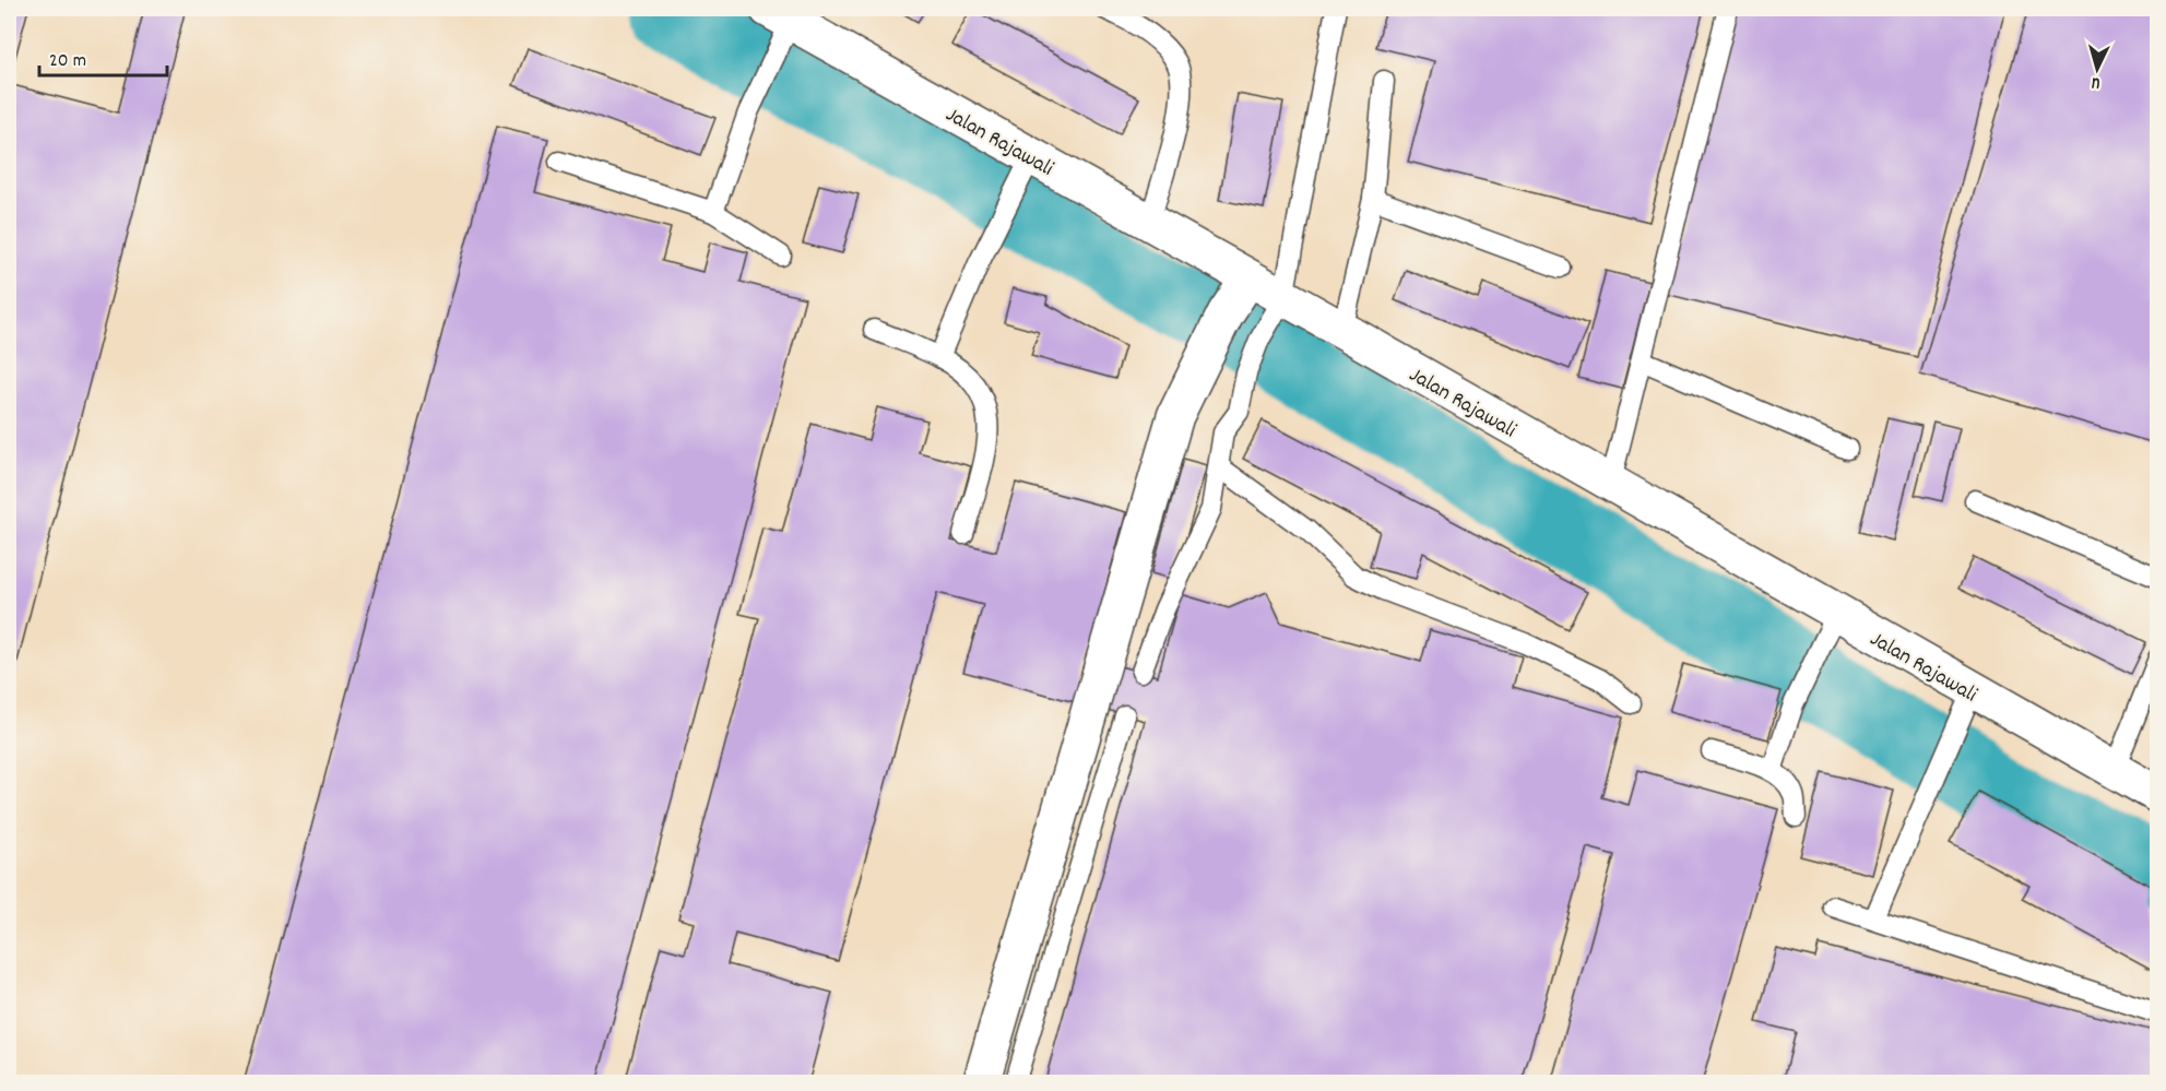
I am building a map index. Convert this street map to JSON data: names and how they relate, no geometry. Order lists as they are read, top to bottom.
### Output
{
  "streets": {
    "street": ["Jalan Rajawali"]
  },
  "scale_bar": "20 m",
  "north": "bottom"
}
